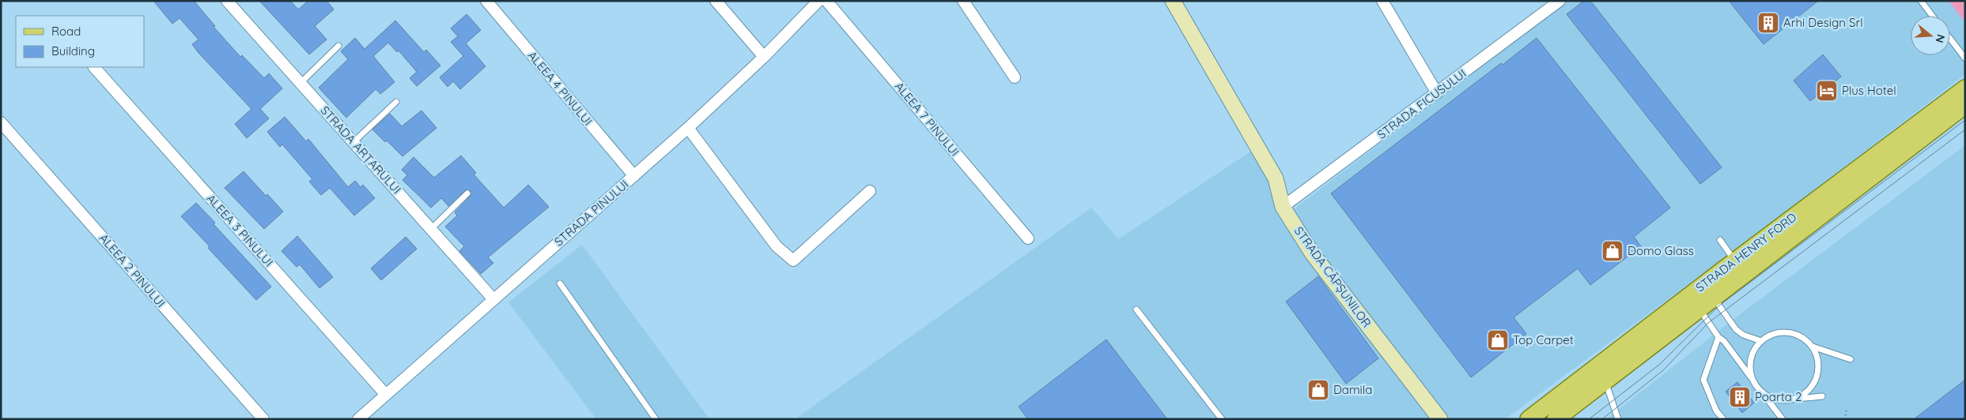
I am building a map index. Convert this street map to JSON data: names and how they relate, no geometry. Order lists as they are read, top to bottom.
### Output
{
  "streets": {
    "main road": ["STRADA HENRY FORD"],
    "street": [
      "ALEEA 4 PINULUI",
      "STRADA FICUSULUI",
      "ALEEA 7 PINULUI",
      "STRADA ARȚARULUI",
      "STRADA PINULUI",
      "ALEEA 3 PINULUI",
      "ALEEA 2 PINULUI",
      "STRADA CĂPȘUNILOR"
    ]
  },
  "crossings": [
    ["ALEEA 4 PINULUI", "STRADA PINULUI"],
    ["STRADA FICUSULUI", "STRADA CĂPȘUNILOR"],
    ["STRADA ARȚARULUI", "STRADA PINULUI"],
    ["STRADA PINULUI", "ALEEA 3 PINULUI"]
  ],
  "places": {
    "building": ["Arhi Design Srl", "Poarta 2"],
    "hotel": ["Plus Hotel"],
    "shop": ["Domo Glass", "Top Carpet", "Damila"]
  },
  "legend": ["Road", "Building"],
  "north": "right"
}
